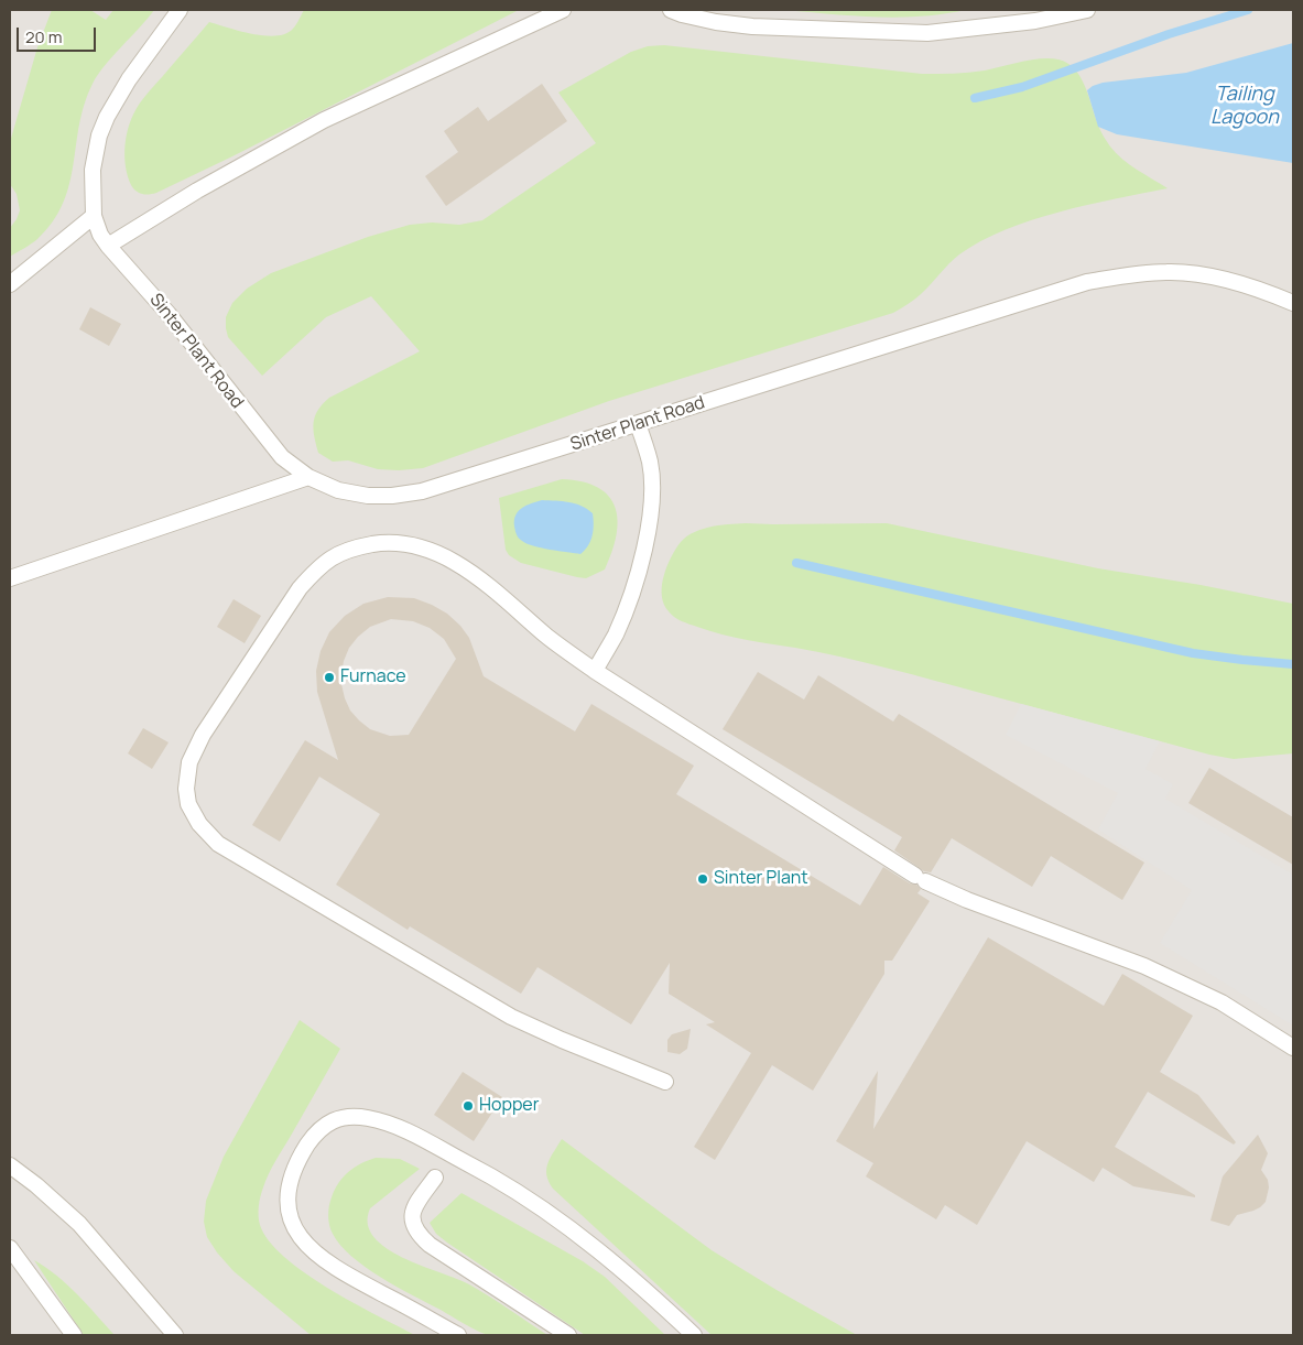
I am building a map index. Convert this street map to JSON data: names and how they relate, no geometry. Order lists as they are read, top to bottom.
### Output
{
  "streets": {
    "lane": ["Sinter Plant Road"]
  },
  "water": ["Tailing Lagoon"],
  "places": ["Furnace", "Sinter Plant", "Hopper"],
  "scale_bar": "20 m"
}
